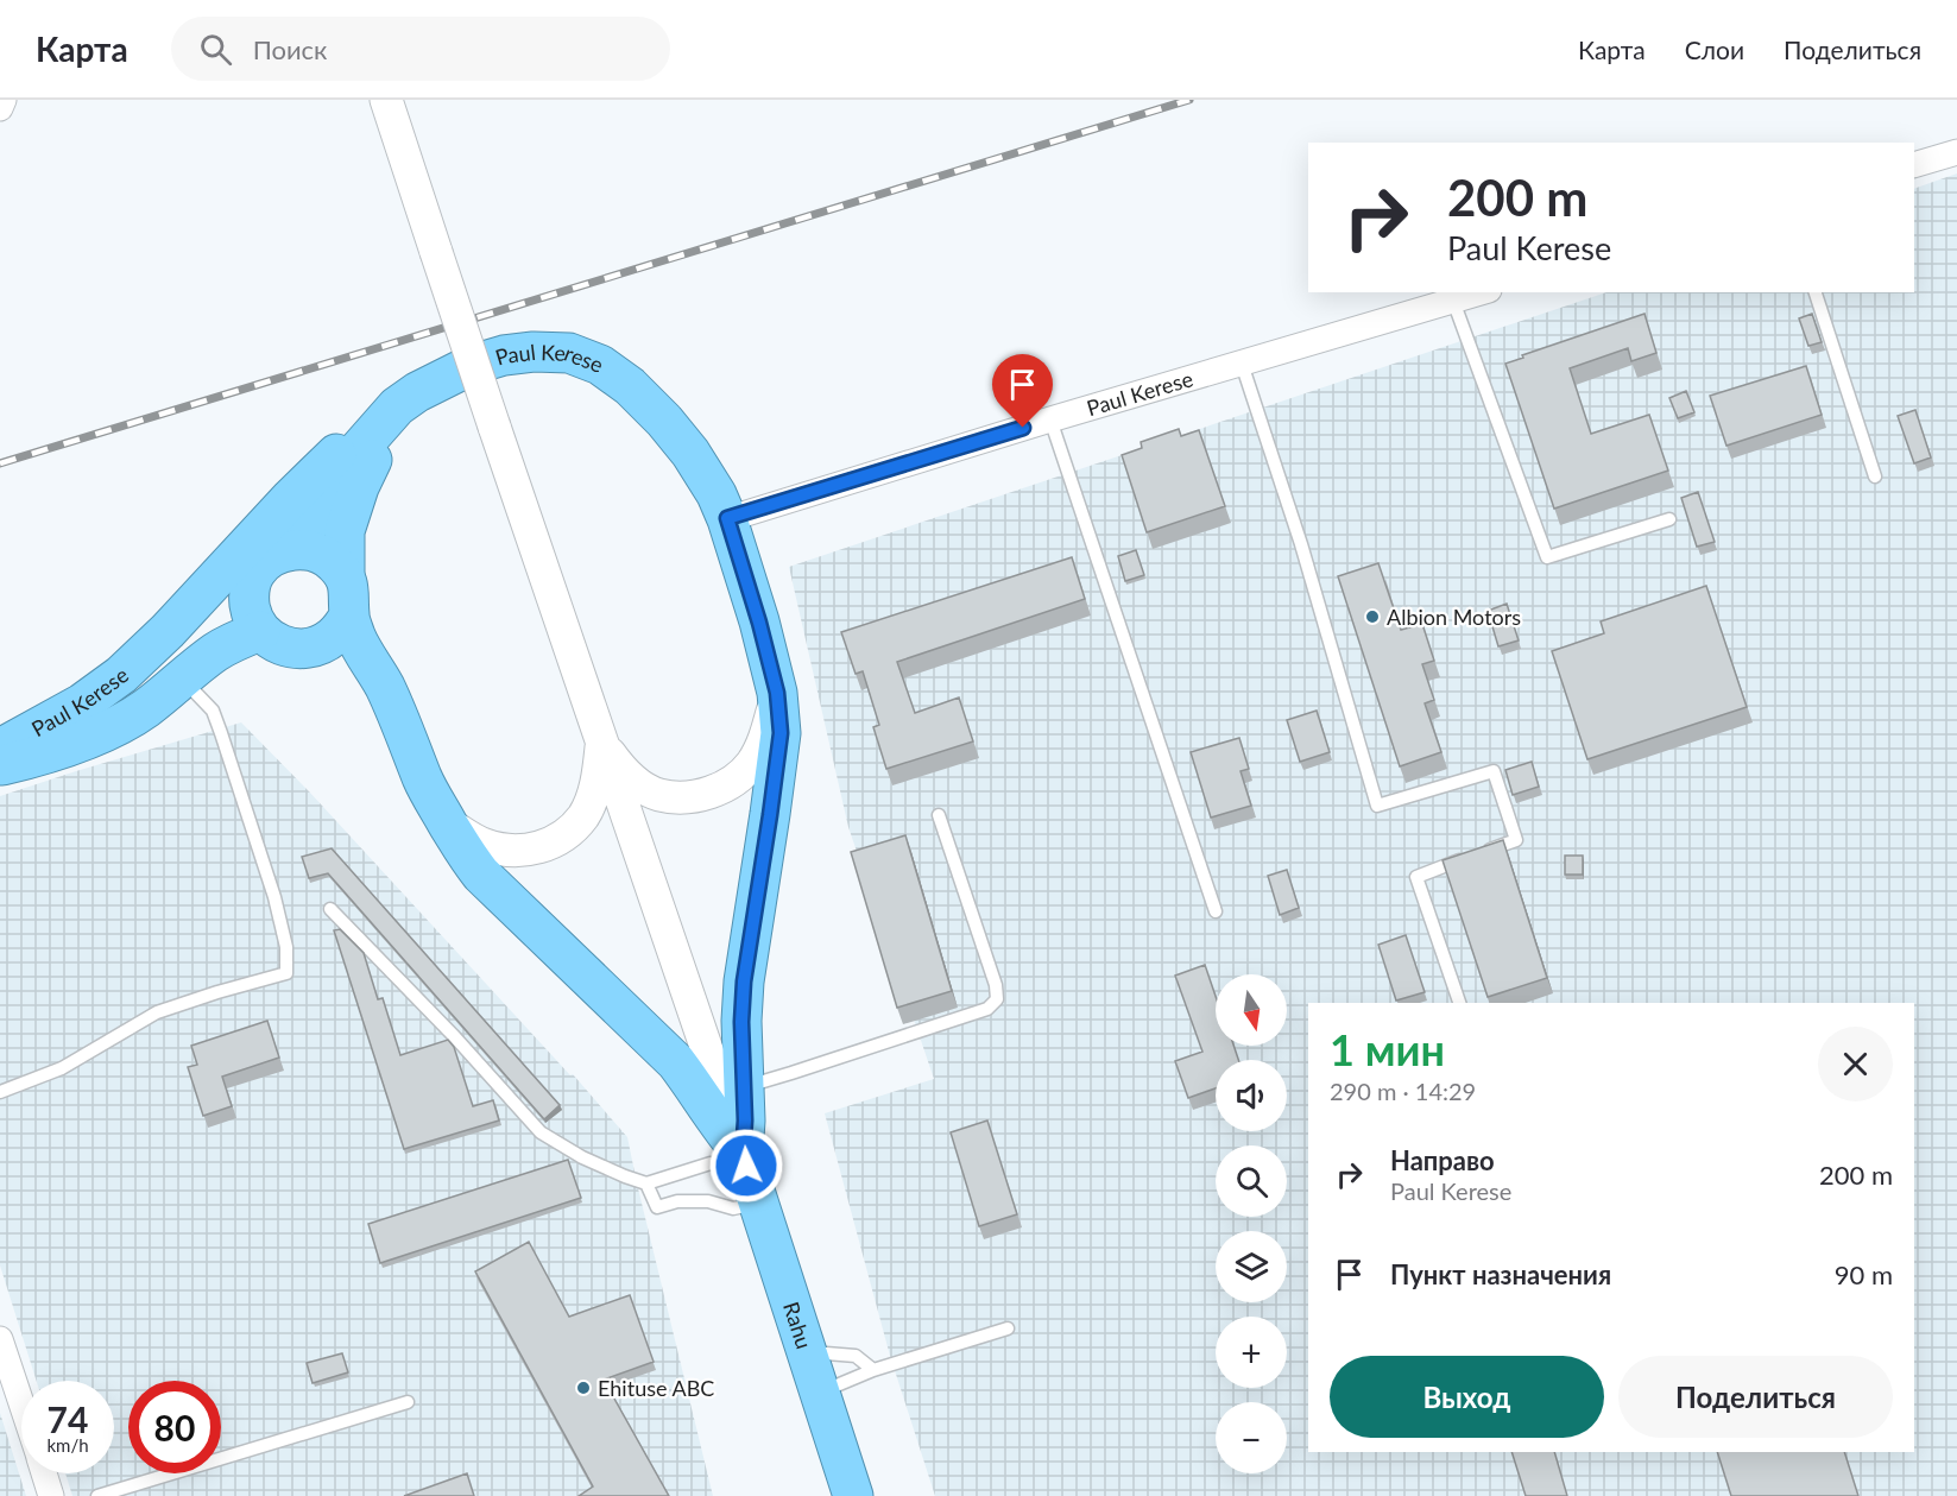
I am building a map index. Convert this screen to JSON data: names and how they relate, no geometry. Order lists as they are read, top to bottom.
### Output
{
  "streets": {
    "highway": ["Paul Kerese", "Rahu"]
  },
  "places": ["Albion Motors", "Ehituse ABC"],
  "north": "bottom",
  "page": {
    "header": "Карта",
    "search": "Поиск",
    "nav": ["Карта", "Слои", "Поделиться"],
    "turn": ["200 m", "Paul Kerese"],
    "map_buttons": ["+", "−"],
    "heading": ["1 мин", "290 m · 14:29"],
    "list": [
      {
        "name": "Направо",
        "note": "Paul Kerese",
        "value": "200 m"
      },
      {
        "name": "Пункт назначения",
        "value": "90 m"
      }
    ],
    "buttons": ["Выход", "Поделиться"],
    "speed": "74 km/h",
    "limit": "80"
  }
}
